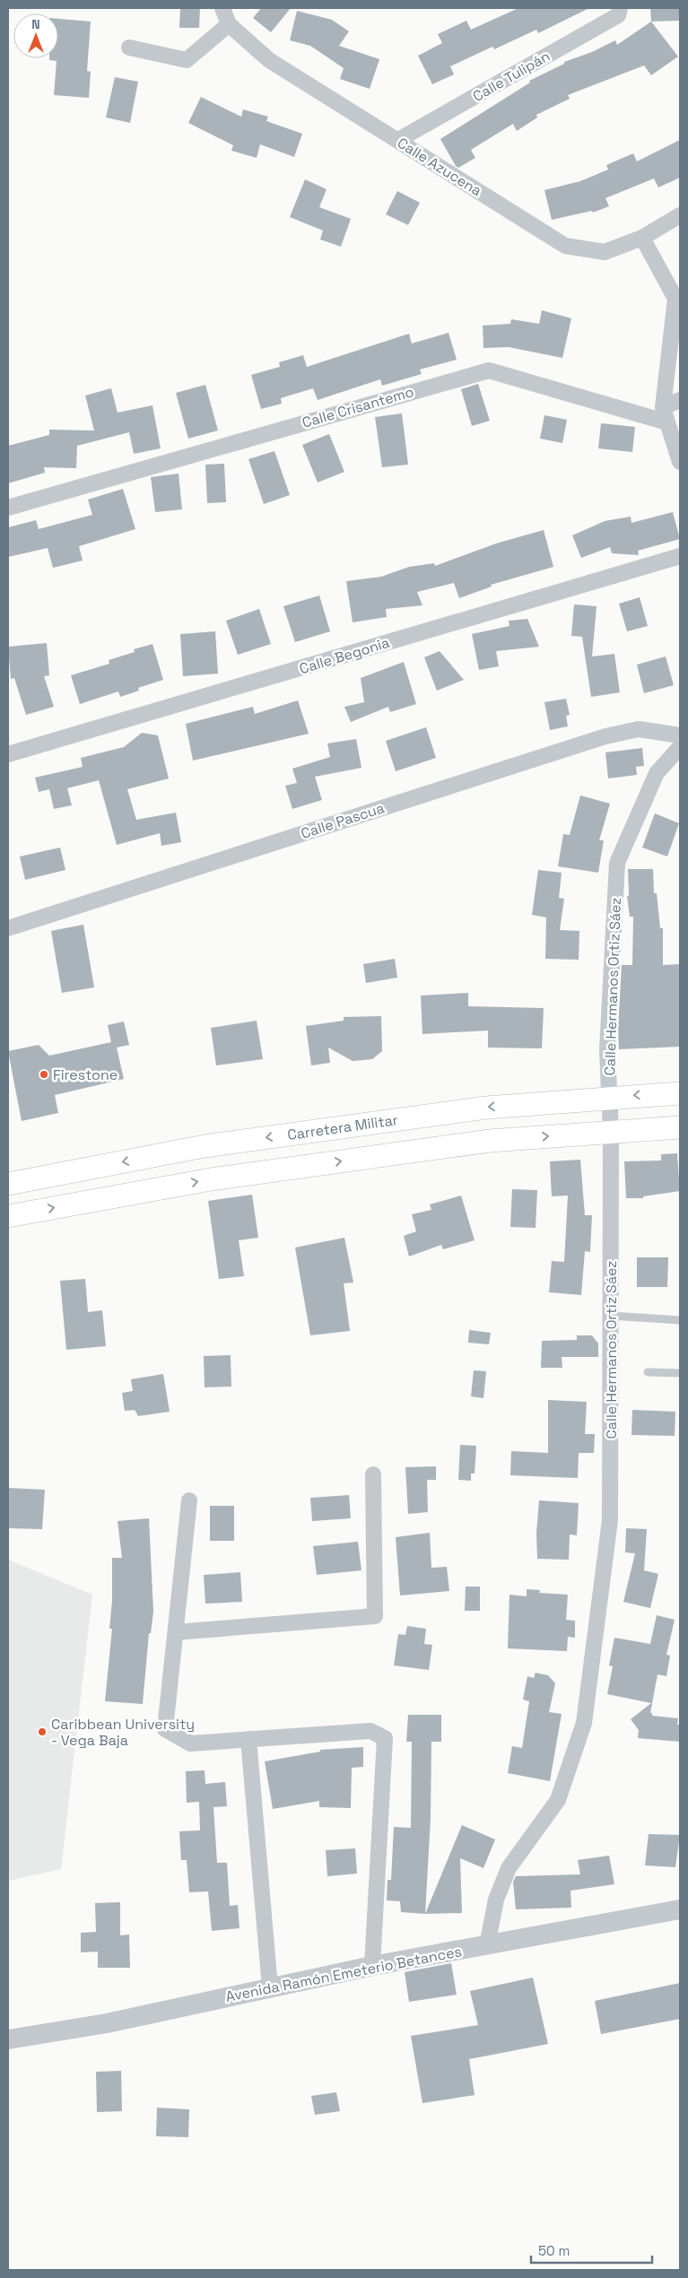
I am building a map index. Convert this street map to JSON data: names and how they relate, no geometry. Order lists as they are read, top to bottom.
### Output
{
  "streets": {
    "main road": ["Carretera Militar"],
    "street": [
      "Calle Tulipán",
      "Calle Azucena",
      "Calle Crisantemo",
      "Calle Begonia",
      "Calle Pascua",
      "Calle Hermanos Ortiz Sáez",
      "Avenida Ramón Emeterio Betances"
    ]
  },
  "crossings": [
    ["Calle Tulipán", "Calle Azucena"],
    ["Calle Hermanos Ortiz Sáez", "Carretera Militar"],
    ["Calle Hermanos Ortiz Sáez", "Avenida Ramón Emeterio Betances"]
  ],
  "places": ["Firestone", "Caribbean University - Vega Baja"],
  "scale_bar": "50 m",
  "north": "top"
}
